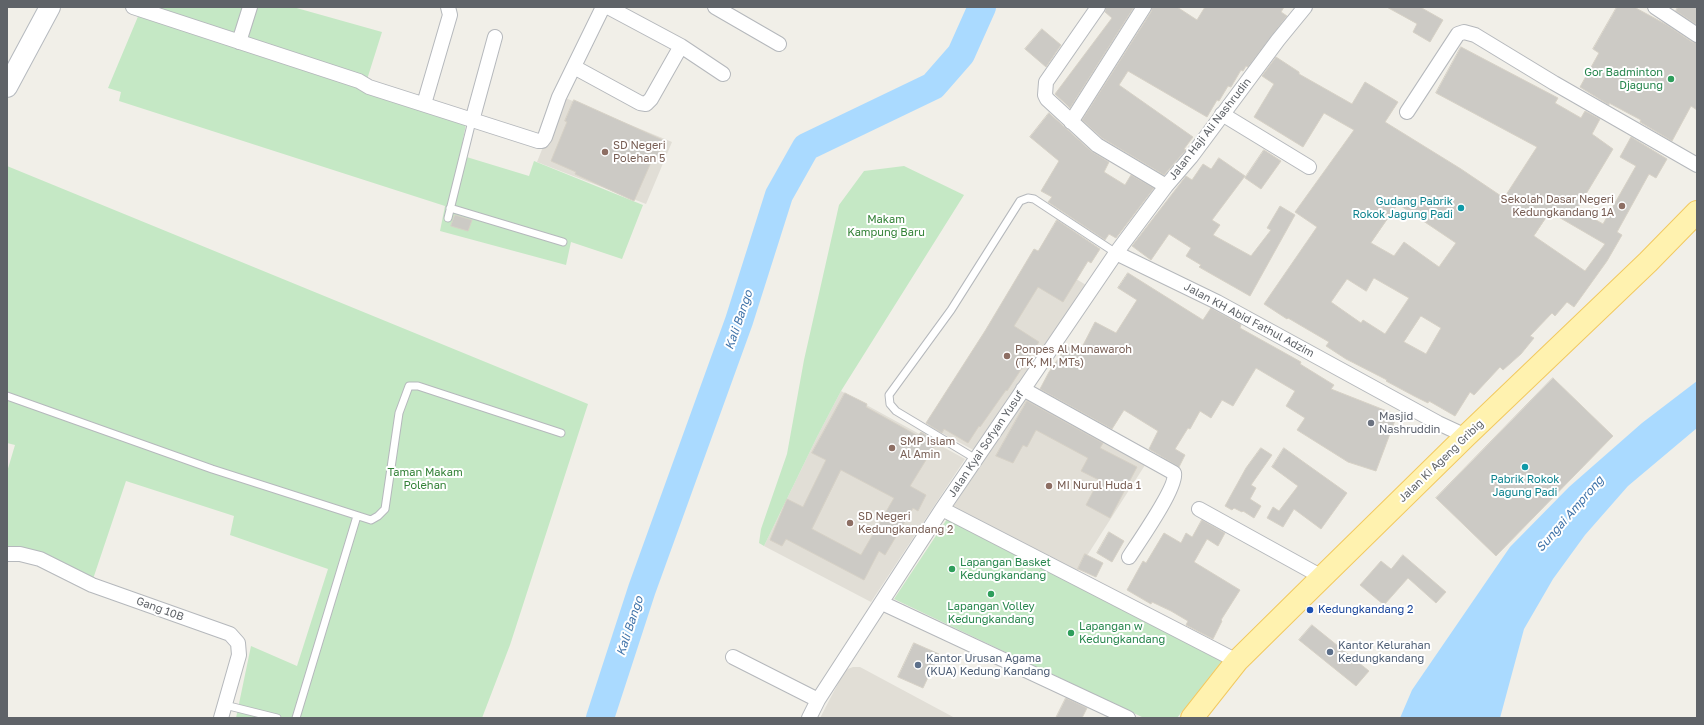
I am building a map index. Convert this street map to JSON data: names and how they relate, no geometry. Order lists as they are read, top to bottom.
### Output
{
  "streets": {
    "main road": ["Jalan Ki Ageng Gribig"],
    "street": [
      "Jalan Haji Ali Nashrudin",
      "Jalan KH Abid Fathul Adzim",
      "Jalan Kyai Sofyan Yusuf",
      "Gang 10B"
    ]
  },
  "crossings": [
    ["Jalan Haji Ali Nashrudin", "Jalan KH Abid Fathul Adzim"],
    ["Jalan Haji Ali Nashrudin", "Jalan Kyai Sofyan Yusuf"],
    ["Jalan KH Abid Fathul Adzim", "Jalan Kyai Sofyan Yusuf"],
    ["Jalan KH Abid Fathul Adzim", "Jalan Ki Ageng Gribig"]
  ],
  "water": ["Kali Bango", "Sungai Amprong"],
  "parks": ["Makam Kampung Baru", "Taman Makam Polehan"],
  "places": [
    "Gor Badminton Djagung",
    "SD Negeri Polehan 5",
    "Sekolah Dasar Negeri Kedungkandang 1A",
    "Gudang Pabrik Rokok Jagung Padi",
    "Ponpes Al Munawaroh (TK, MI, MTs)",
    "Masjid Nashruddin",
    "SMP Islam Al Amin",
    "Pabrik Rokok Jagung Padi",
    "MI Nurul Huda 1",
    "SD Negeri Kedungkandang 2",
    "Lapangan Basket Kedungkandang",
    "Lapangan Volley Kedungkandang",
    "Kedungkandang 2",
    "Lapangan w Kedungkandang",
    "Kantor Kelurahan Kedungkandang",
    "Kantor Urusan Agama (KUA) Kedung Kandang"
  ]
}
